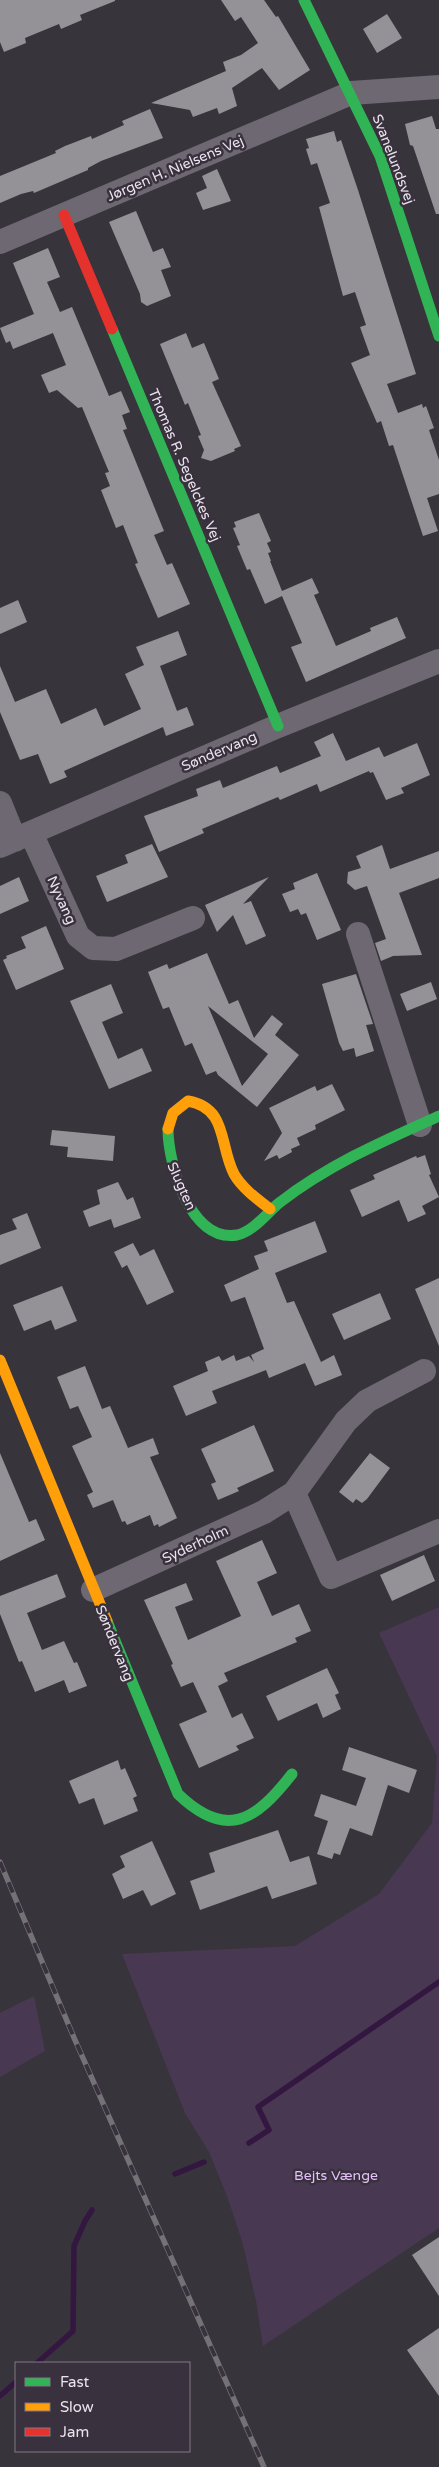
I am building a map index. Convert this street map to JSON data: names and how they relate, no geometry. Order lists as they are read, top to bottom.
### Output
{
  "streets": {
    "street": [
      "Svanelundsvej",
      "Jørgen H. Nielsens Vej",
      "Thomas R. Segelckes Vej",
      "Søndervang",
      "Nyvang",
      "Slugten",
      "Syderholm"
    ]
  },
  "crossings": [
    ["Svanelundsvej", "Jørgen H. Nielsens Vej"],
    ["Jørgen H. Nielsens Vej", "Thomas R. Segelckes Vej"],
    ["Thomas R. Segelckes Vej", "Søndervang"],
    ["Søndervang", "Nyvang"],
    ["Søndervang", "Syderholm"]
  ],
  "parks": ["Bejts Vænge"],
  "legend": ["Fast", "Slow", "Jam"]
}
